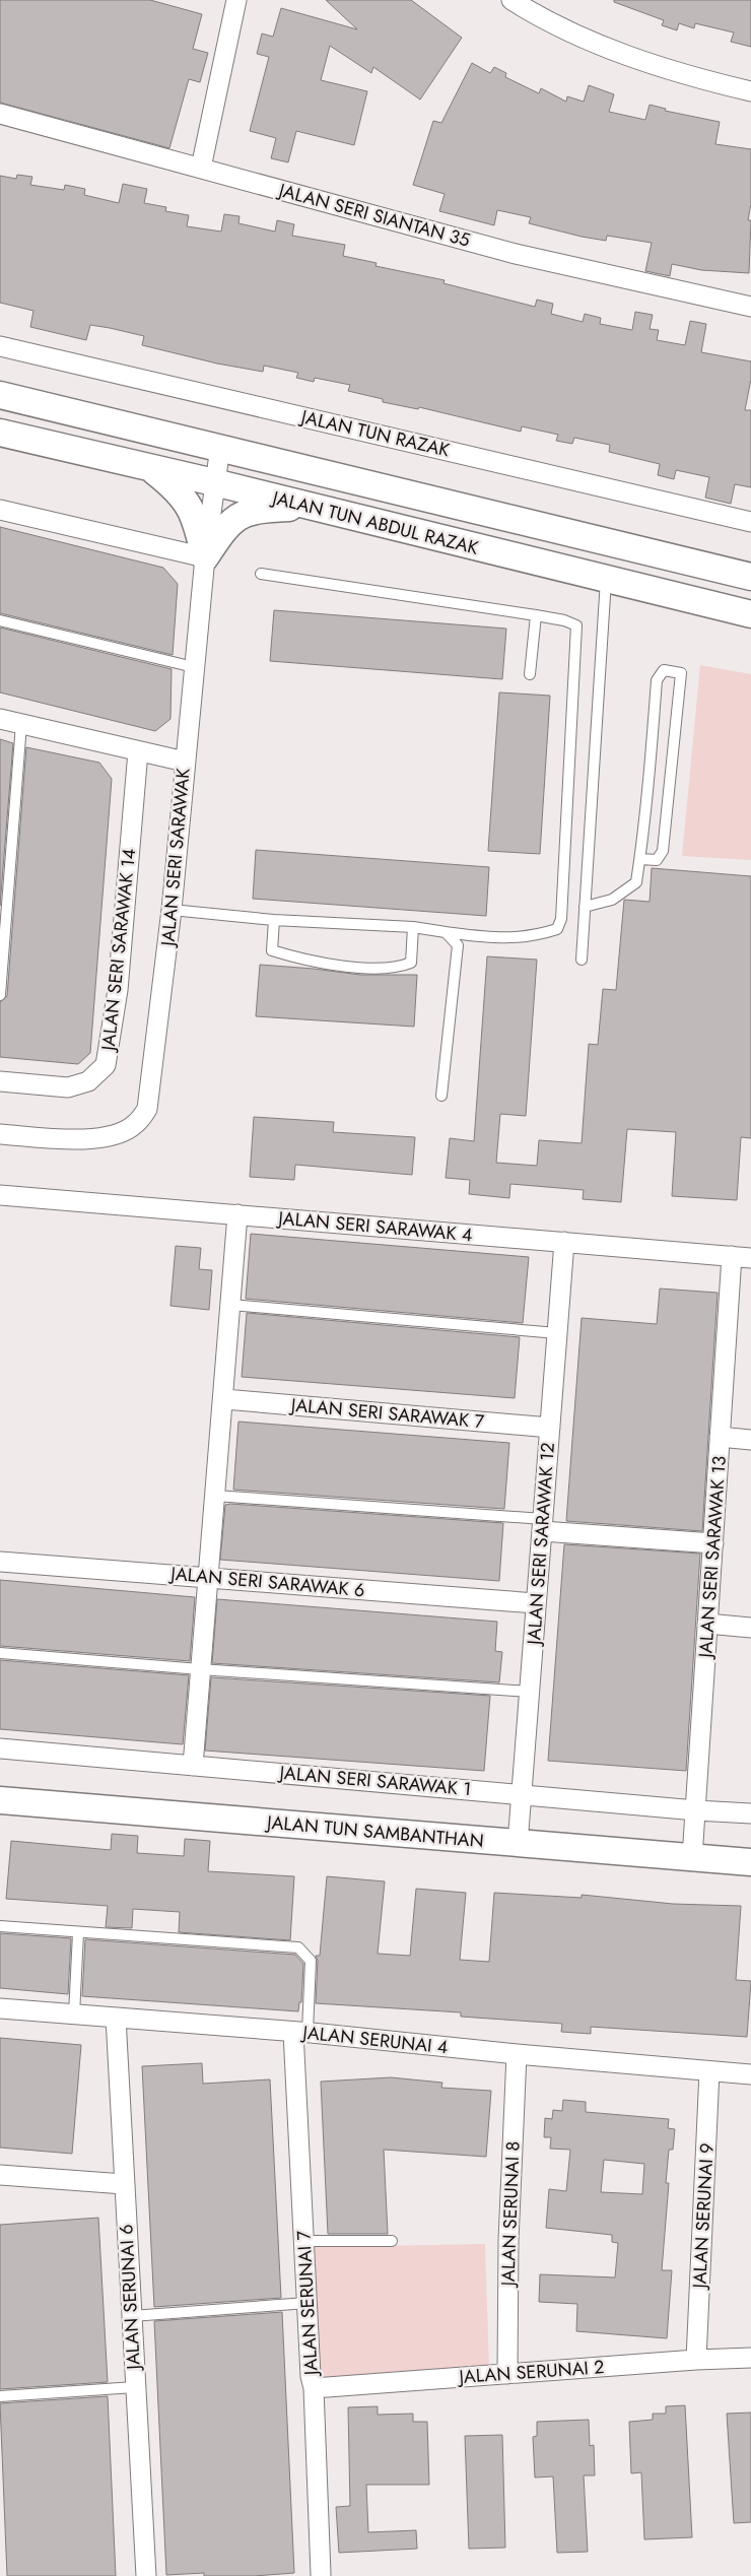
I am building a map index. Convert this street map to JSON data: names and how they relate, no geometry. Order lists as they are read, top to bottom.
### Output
{
  "streets": {
    "main road": ["JALAN TUN ABDUL RAZAK", "JALAN TUN SAMBANTHAN"],
    "street": [
      "JALAN SERI SIANTAN 35",
      "JALAN TUN RAZAK",
      "JALAN SERI SARAWAK",
      "JALAN SERI SARAWAK 14",
      "JALAN SERI SARAWAK 4",
      "JALAN SERI SARAWAK 7",
      "JALAN SERI SARAWAK 12",
      "JALAN SERI SARAWAK 13",
      "JALAN SERI SARAWAK 6",
      "JALAN SERI SARAWAK 1",
      "JALAN SERUNAI 4",
      "JALAN SERUNAI 8",
      "JALAN SERUNAI 9",
      "JALAN SERUNAI 6",
      "JALAN SERUNAI 7",
      "JALAN SERUNAI 2"
    ]
  },
  "crossings": [
    ["JALAN TUN ABDUL RAZAK", "JALAN SERI SARAWAK"],
    ["JALAN SERI SARAWAK 4", "JALAN SERI SARAWAK 12"],
    ["JALAN SERI SARAWAK 4", "JALAN SERI SARAWAK 13"],
    ["JALAN SERI SARAWAK 7", "JALAN SERI SARAWAK 12"],
    ["JALAN SERI SARAWAK 12", "JALAN SERI SARAWAK 6"],
    ["JALAN SERI SARAWAK 12", "JALAN SERI SARAWAK 1"],
    ["JALAN SERI SARAWAK 12", "JALAN TUN SAMBANTHAN"],
    ["JALAN SERI SARAWAK 13", "JALAN SERI SARAWAK 1"],
    ["JALAN SERI SARAWAK 13", "JALAN TUN SAMBANTHAN"],
    ["JALAN SERUNAI 4", "JALAN SERUNAI 8"],
    ["JALAN SERUNAI 4", "JALAN SERUNAI 9"],
    ["JALAN SERUNAI 4", "JALAN SERUNAI 6"],
    ["JALAN SERUNAI 4", "JALAN SERUNAI 7"],
    ["JALAN SERUNAI 8", "JALAN SERUNAI 2"],
    ["JALAN SERUNAI 9", "JALAN SERUNAI 2"],
    ["JALAN SERUNAI 7", "JALAN SERUNAI 2"]
  ]
}
